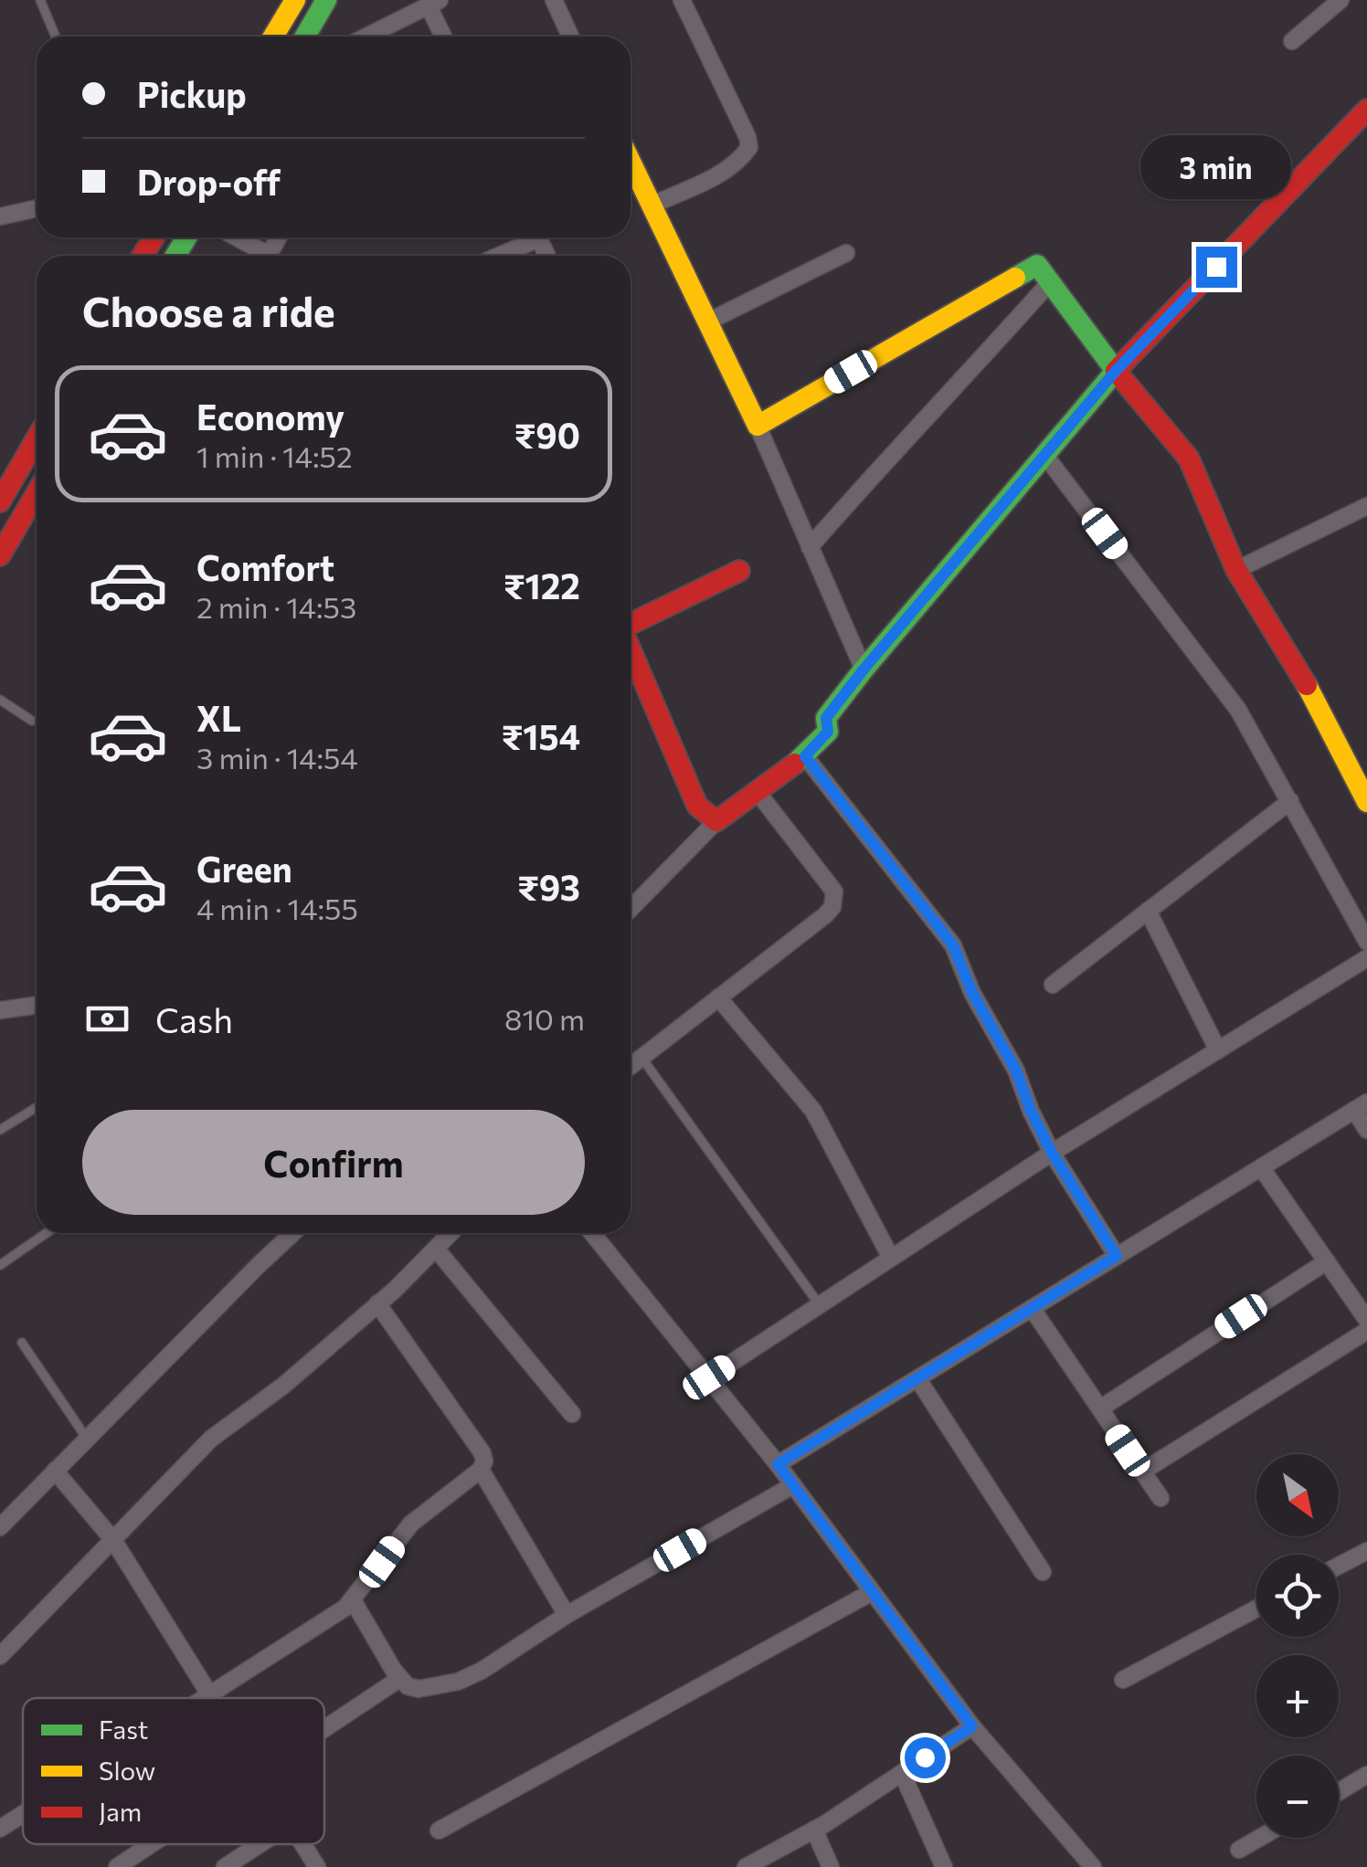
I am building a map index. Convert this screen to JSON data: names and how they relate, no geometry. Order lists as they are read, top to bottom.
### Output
{
  "legend": ["Fast", "Slow", "Jam"],
  "north": "bottom right",
  "page": {
    "banner": ["Pickup", "Drop-off"],
    "bubble": "3 min",
    "heading": "Choose a ride",
    "list": [
      {
        "name": "Economy",
        "note": "1 min · 14:52",
        "value": "₹90"
      },
      {
        "name": "Comfort",
        "note": "2 min · 14:53",
        "value": "₹122"
      },
      {
        "name": "XL",
        "note": "3 min · 14:54",
        "value": "₹154"
      },
      {
        "name": "Green",
        "note": "4 min · 14:55",
        "value": "₹93"
      }
    ],
    "pay": ["Cash", "810 m"],
    "buttons": "Confirm",
    "map_buttons": ["+", "−"]
  }
}
